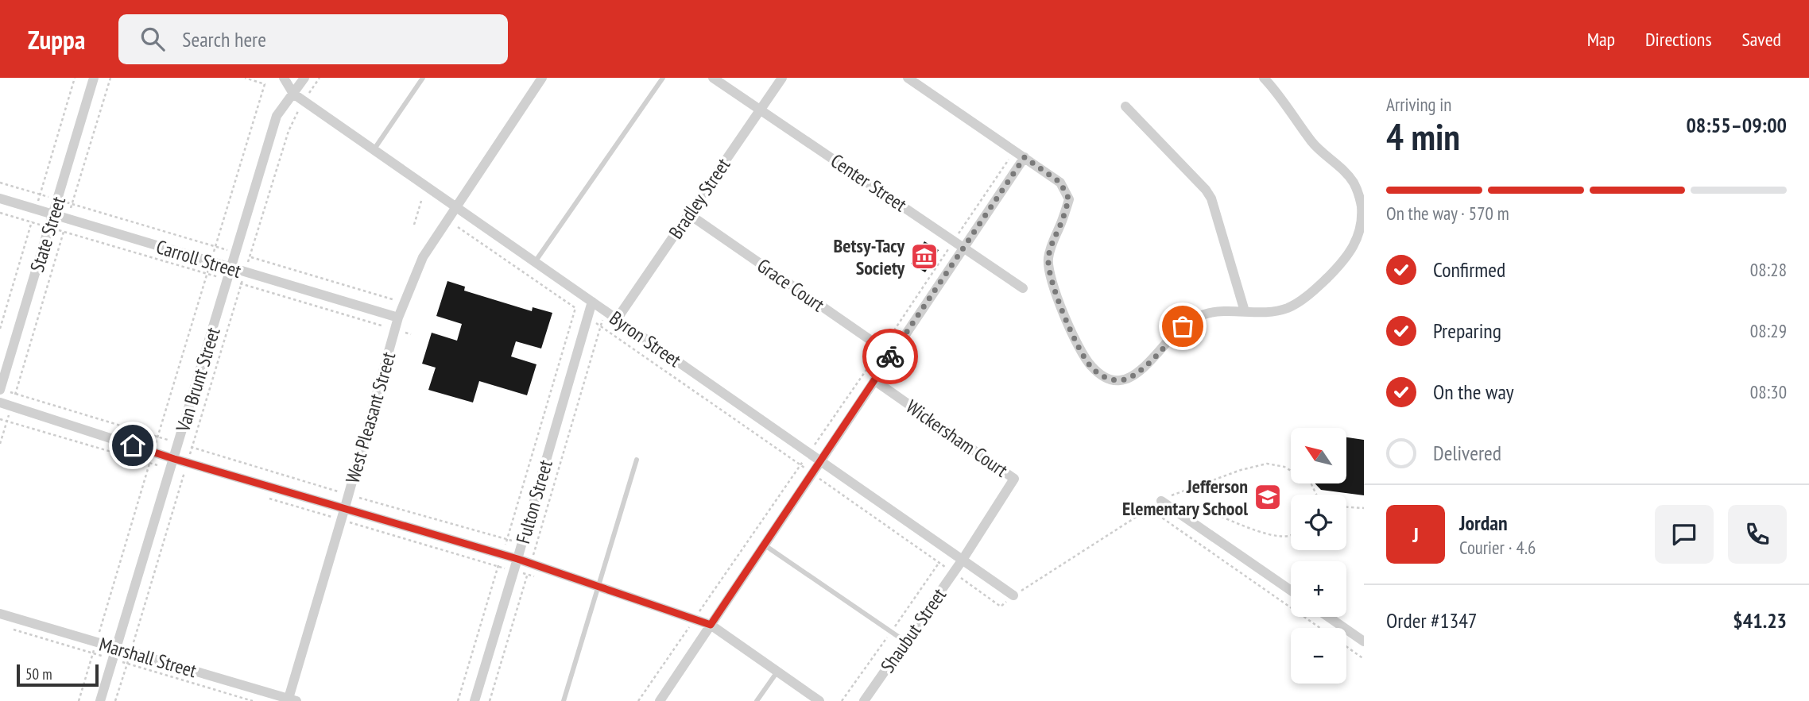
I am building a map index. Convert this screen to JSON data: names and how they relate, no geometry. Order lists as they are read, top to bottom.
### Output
{
  "streets": {
    "street": [
      "Center Street",
      "Bradley Street",
      "State Street",
      "Carroll Street",
      "Grace Court",
      "Byron Street",
      "Van Brunt Street",
      "West Pleasant Street",
      "Wickersham Court",
      "Fulton Street",
      "Shaubut Street",
      "Marshall Street"
    ]
  },
  "crossings": [
    ["Center Street", "Bradley Street"],
    ["Bradley Street", "Grace Court"],
    ["Bradley Street", "Byron Street"],
    ["State Street", "Carroll Street"],
    ["Carroll Street", "Van Brunt Street"],
    ["Carroll Street", "West Pleasant Street"],
    ["Byron Street", "Van Brunt Street"],
    ["Byron Street", "West Pleasant Street"],
    ["Byron Street", "Wickersham Court"],
    ["Byron Street", "Fulton Street"],
    ["Byron Street", "Shaubut Street"],
    ["Van Brunt Street", "Marshall Street"],
    ["West Pleasant Street", "Marshall Street"],
    ["Wickersham Court", "Shaubut Street"]
  ],
  "places": {
    "museum": ["Betsy-Tacy Society"],
    "school or university": ["Jefferson Elementary School"]
  },
  "scale_bar": "50 m",
  "north": "top left",
  "page": {
    "header": "Zuppa",
    "search": "Search here",
    "nav": ["Map", "Directions", "Saved"],
    "heading": ["4 min", "Arriving in", "08:55–09:00"],
    "panel": [
      "Jordan",
      "Courier · 4.6",
      "Order #1347",
      "$41.23"
    ],
    "bar": "On the way · 570 m",
    "list": [
      ["Confirmed", "08:28"],
      ["Preparing", "08:29"],
      ["On the way", "08:30"],
      "Delivered"
    ],
    "map_buttons": ["+", "−"],
    "round": "J",
    "scale": "50 m"
  }
}
